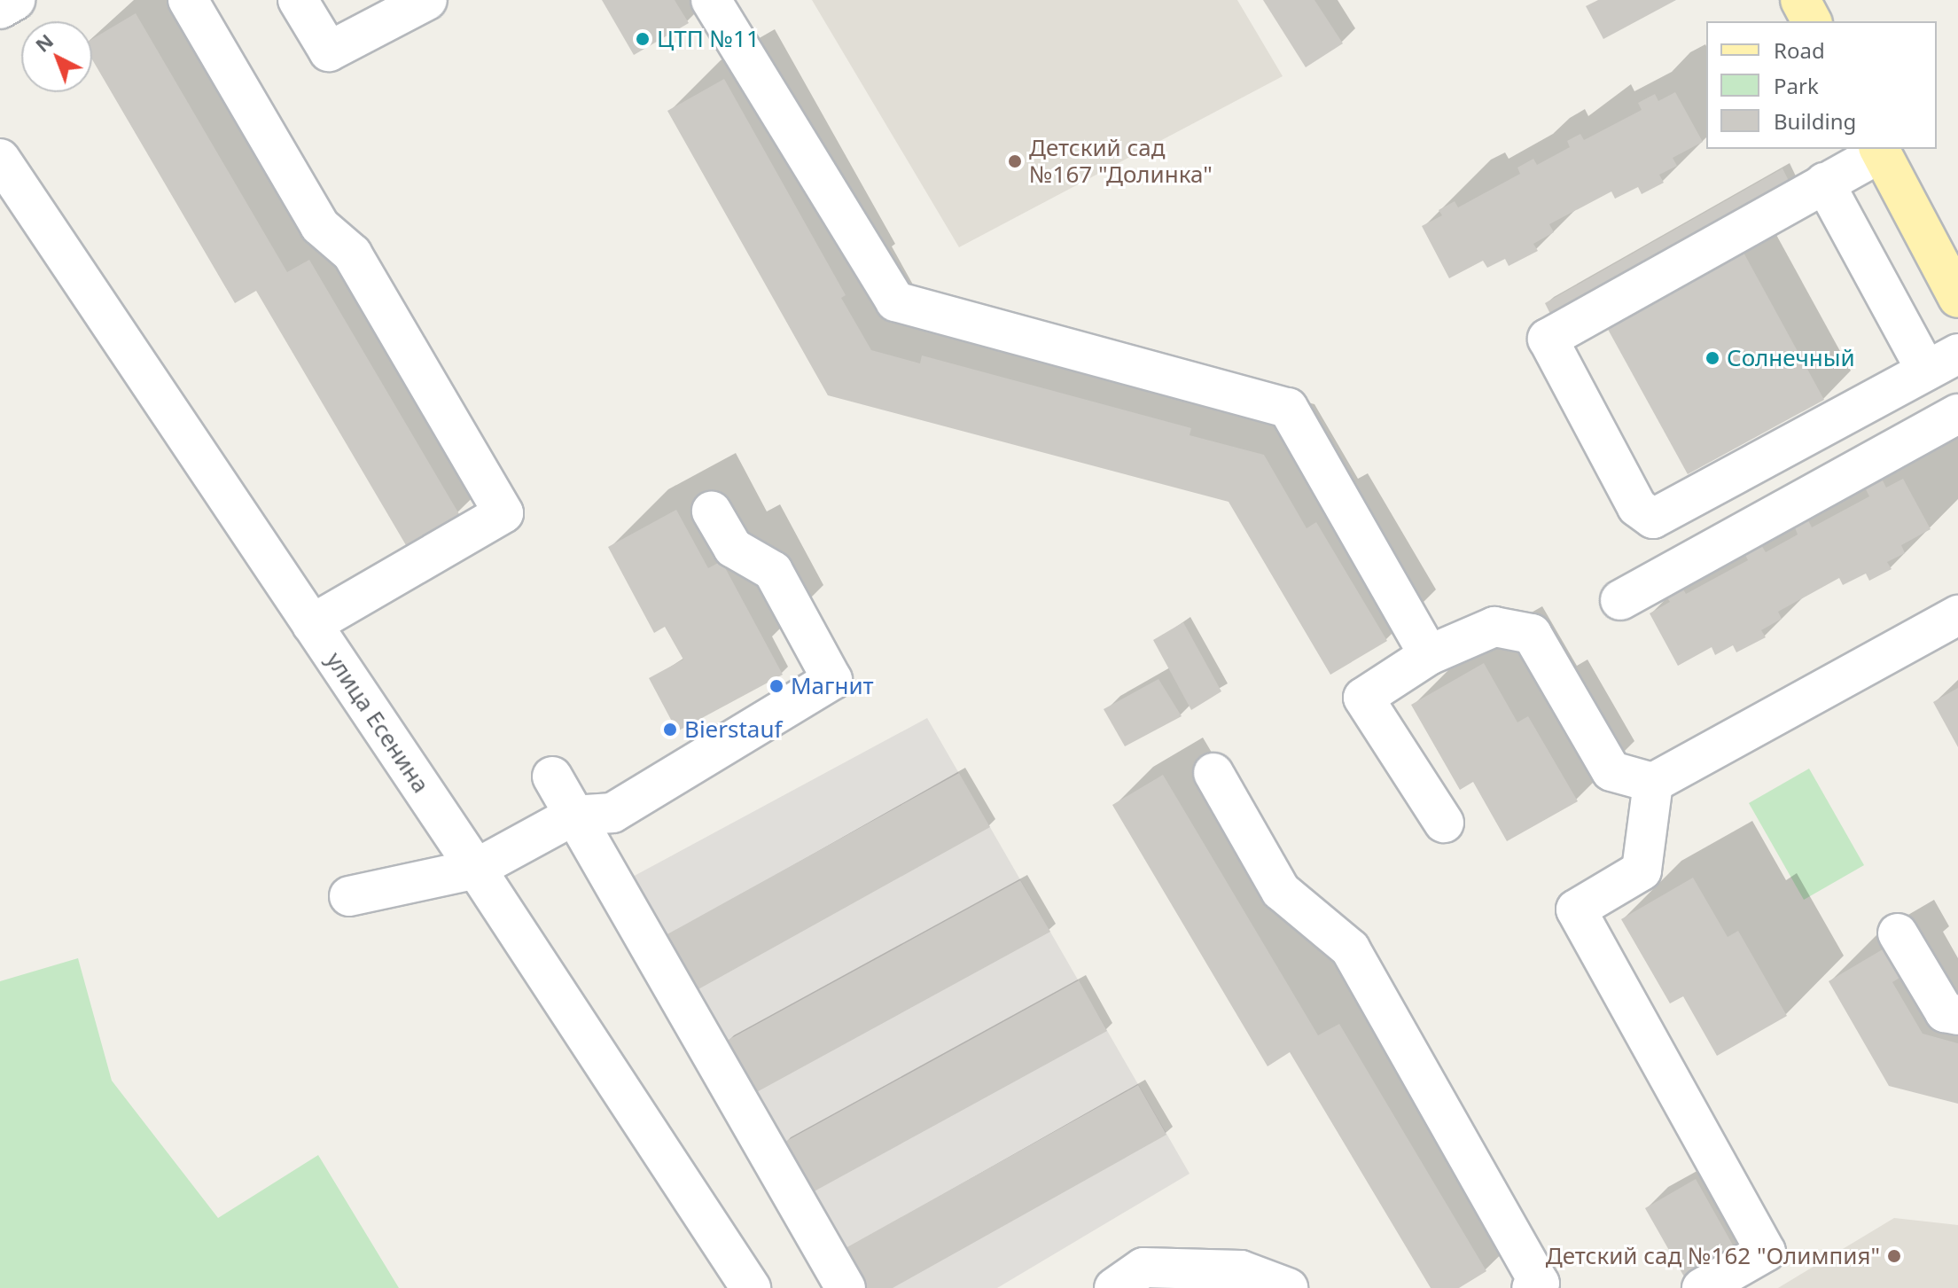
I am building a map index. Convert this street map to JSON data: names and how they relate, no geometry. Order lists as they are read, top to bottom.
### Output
{
  "streets": {
    "street": ["улица Есенина"]
  },
  "places": [
    "ЦТП №11",
    "Детский сад №167 \"Долинка\"",
    "Солнечный",
    "Магнит",
    "Bierstauf",
    "Детский сад №162 \"Олимпия\""
  ],
  "legend": ["Road", "Park", "Building"],
  "north": "top left"
}
